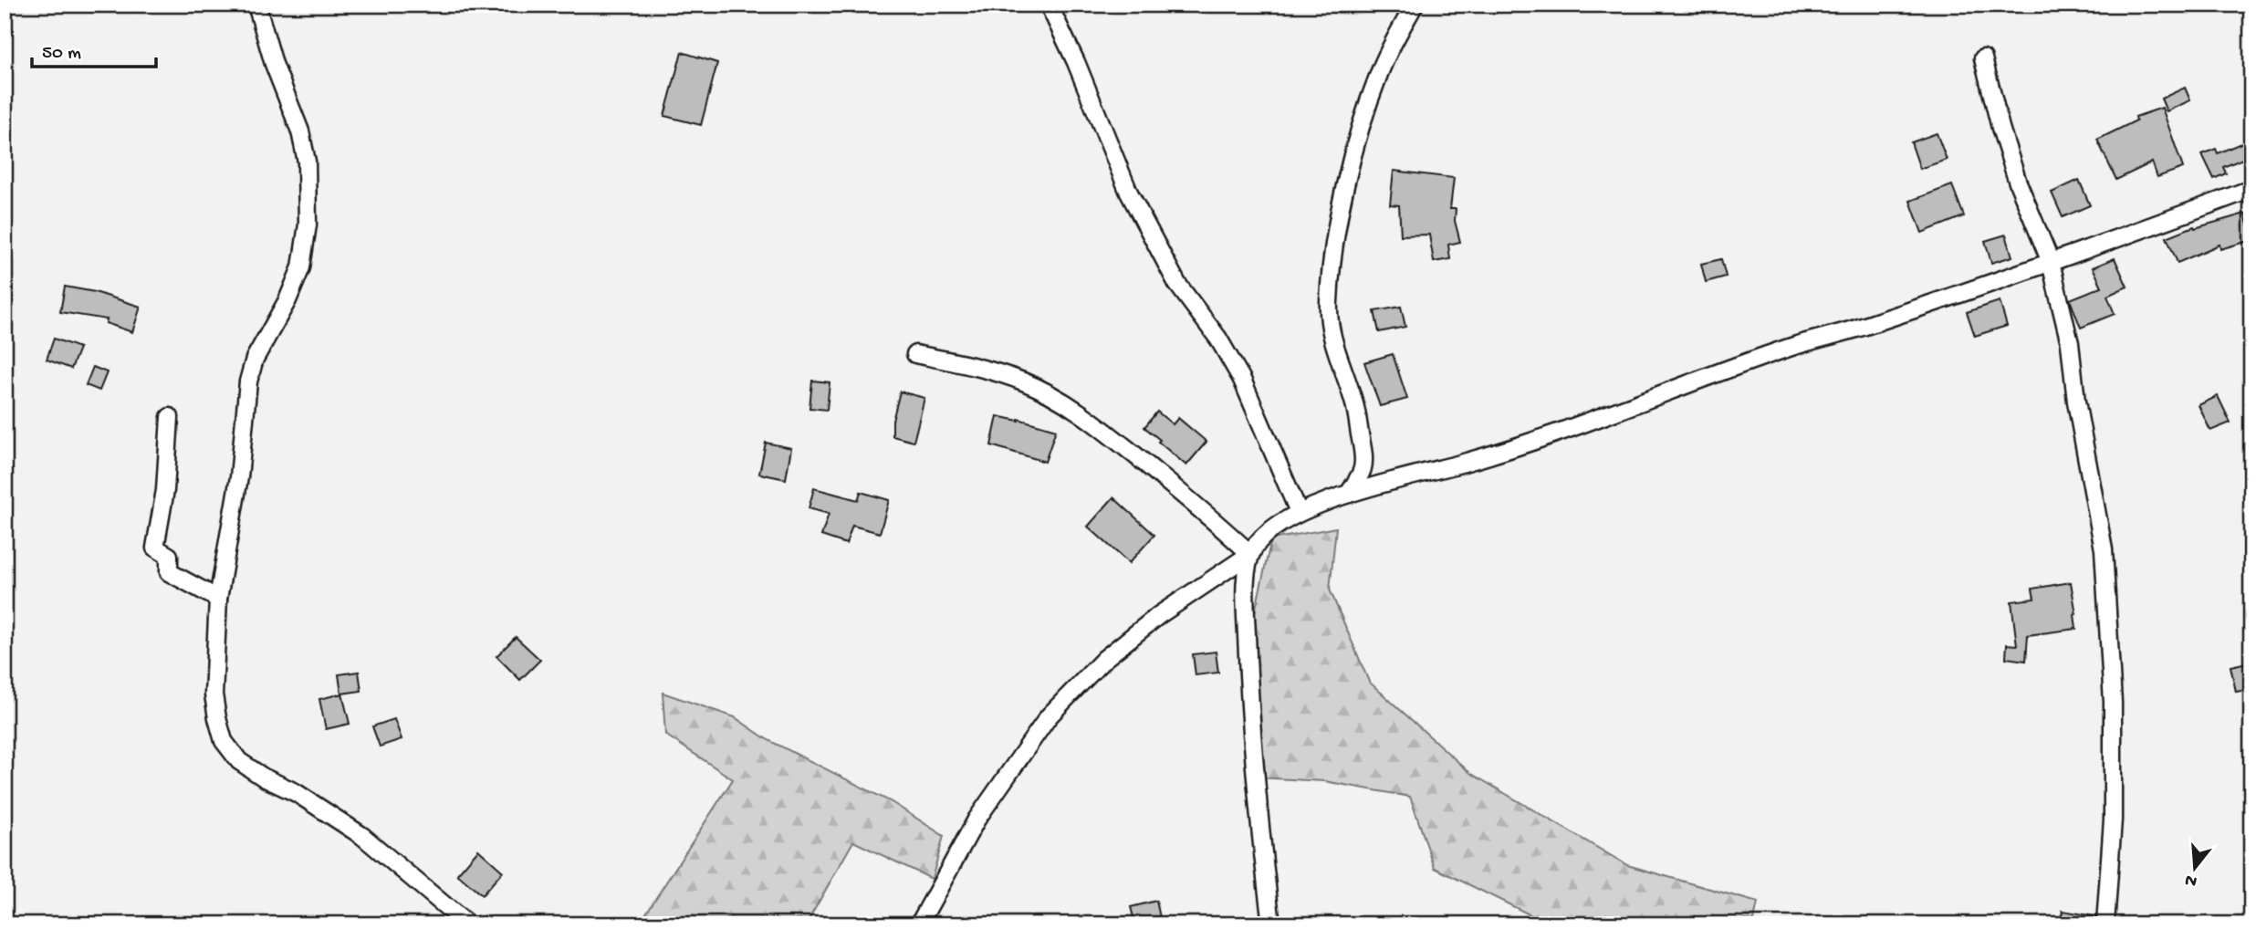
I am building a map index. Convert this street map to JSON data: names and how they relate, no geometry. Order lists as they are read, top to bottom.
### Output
{
  "scale_bar": "50 m",
  "north": "bottom"
}
